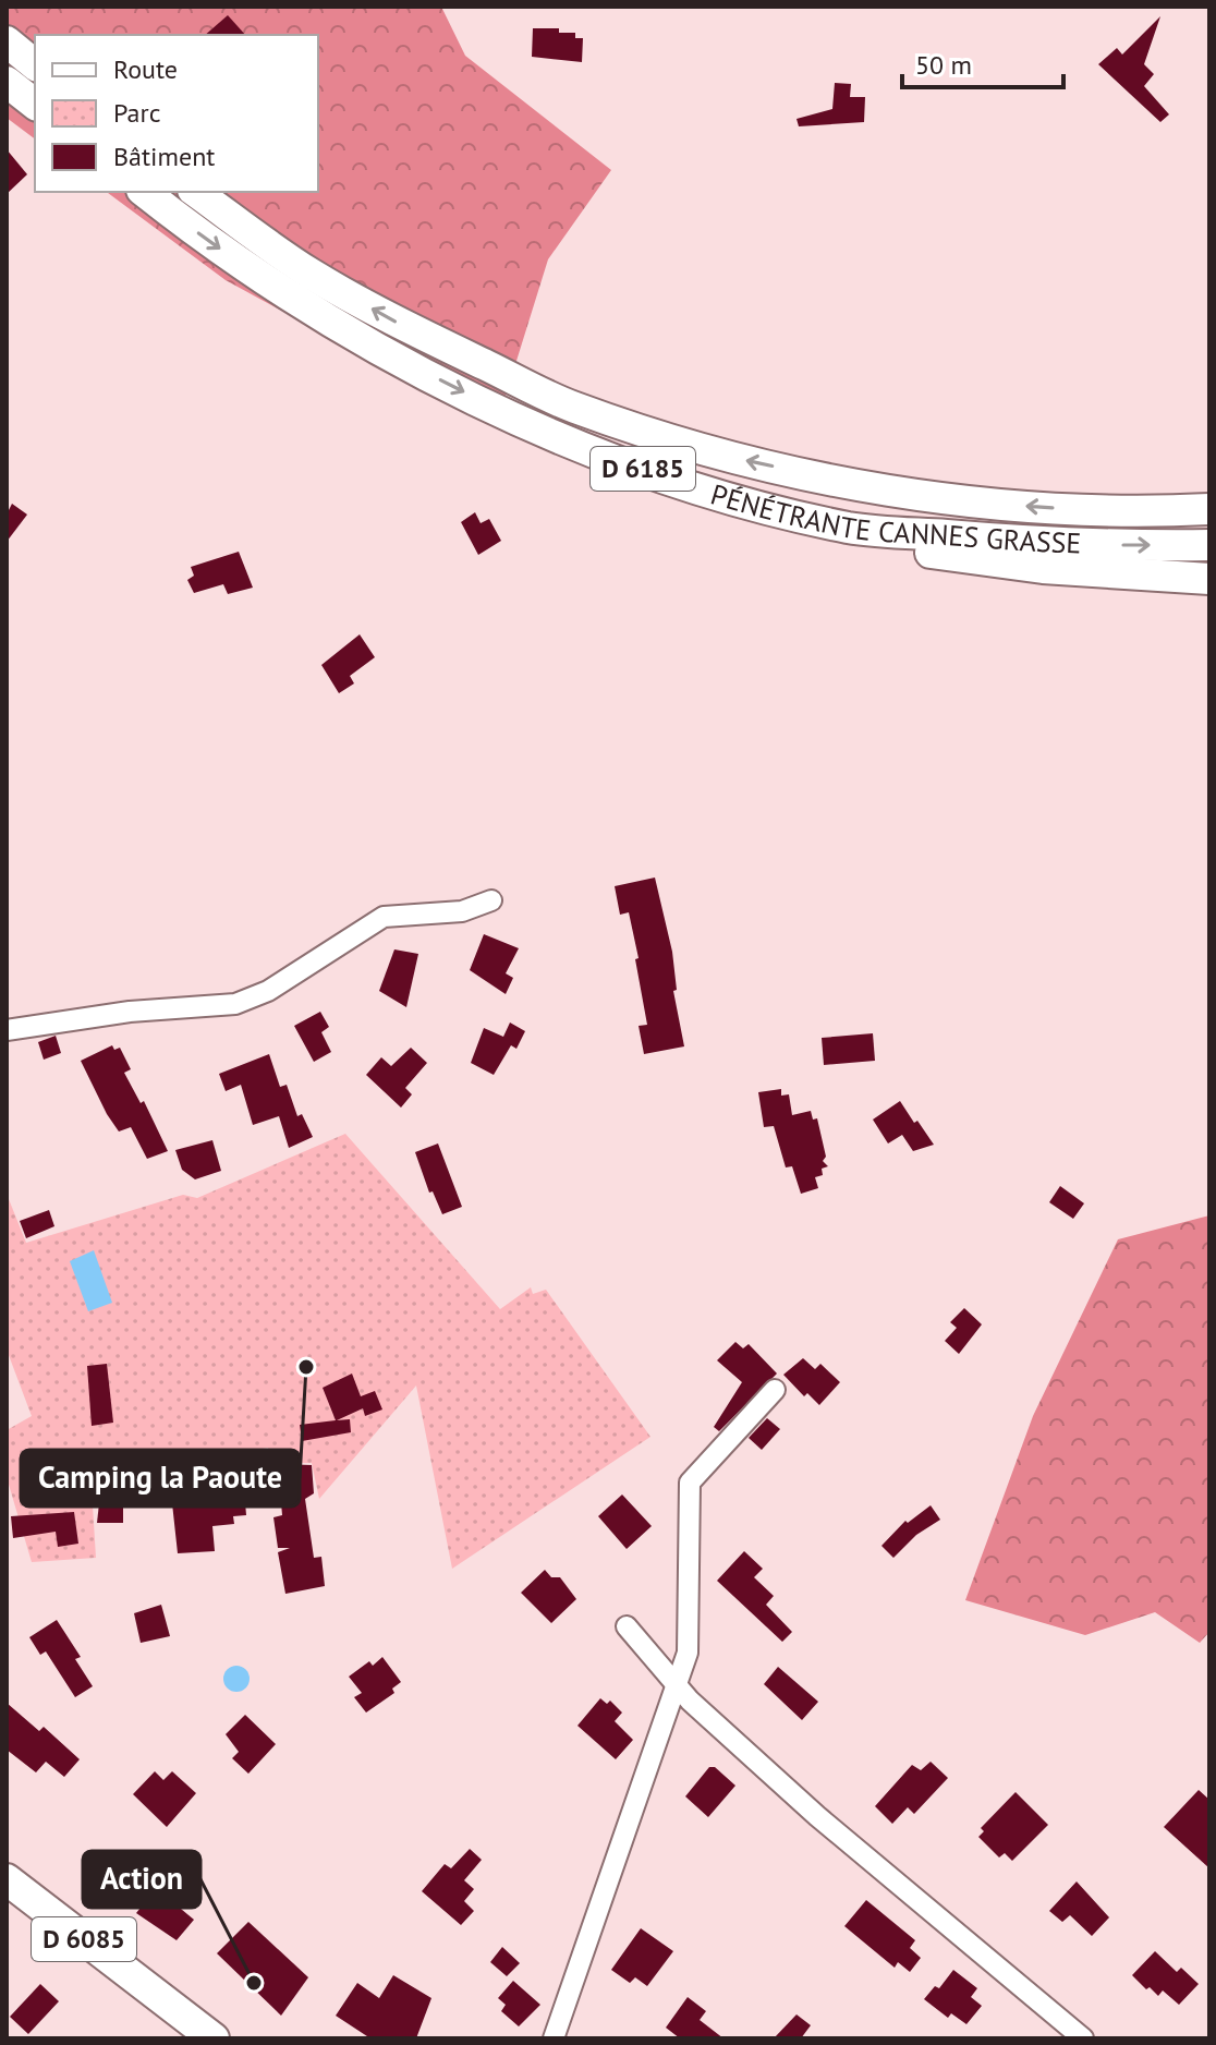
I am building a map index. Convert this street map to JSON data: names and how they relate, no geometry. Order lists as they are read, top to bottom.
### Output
{
  "streets": {
    "main road": ["D 6185", "PÉNÉTRANTE CANNES GRASSE", "D 6085"]
  },
  "places": ["Camping la Paoute", "Action"],
  "legend": ["Route", "Parc", "Bâtiment"],
  "scale_bar": "50 m"
}
